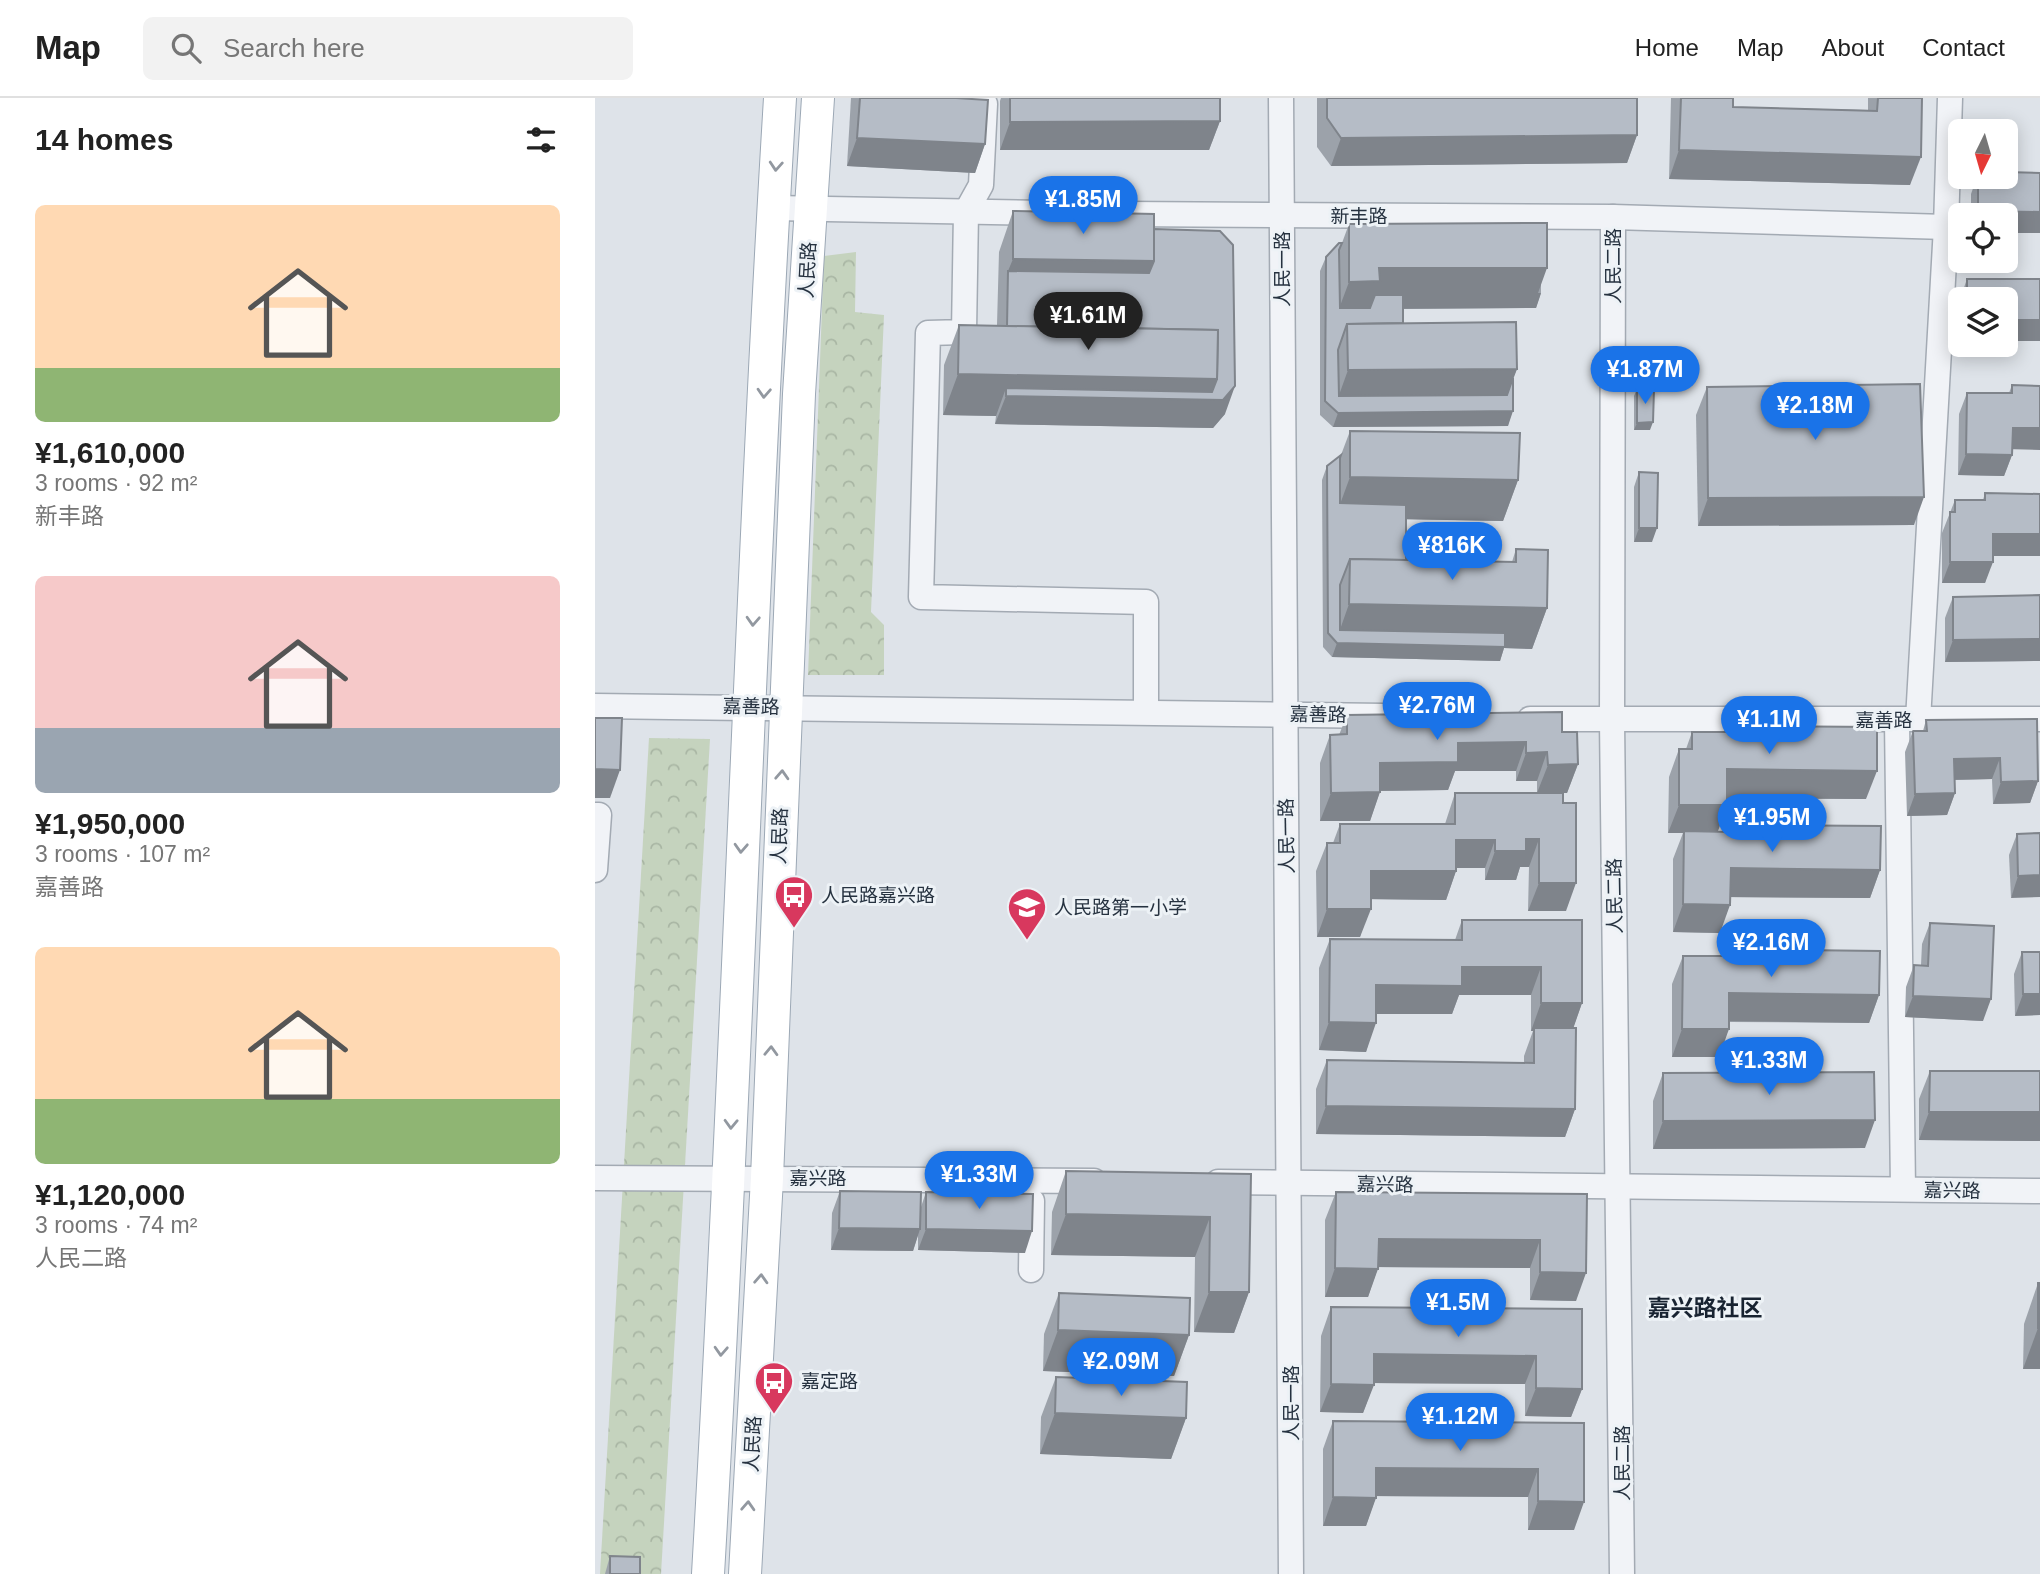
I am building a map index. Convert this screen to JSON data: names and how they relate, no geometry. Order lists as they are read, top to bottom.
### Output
{
  "streets": {
    "main road": ["人民路"],
    "street": [
      "新丰路",
      "人民二路",
      "人民一路",
      "嘉善路",
      "嘉兴路"
    ]
  },
  "crossings": [
    ["新丰路", "人民二路"],
    ["新丰路", "人民一路"],
    ["人民二路", "嘉善路"],
    ["人民二路", "嘉兴路"],
    ["人民一路", "嘉善路"],
    ["人民一路", "嘉兴路"],
    ["人民路", "嘉善路"],
    ["人民路", "嘉兴路"]
  ],
  "districts": ["嘉兴路社区"],
  "places": {
    "bus stop": ["人民路嘉兴路", "嘉定路"],
    "school or university": ["人民路第一小学"]
  },
  "north": "bottom",
  "page": {
    "header": "Map",
    "search": "Search here",
    "nav": [
      "Home",
      "Map",
      "About",
      "Contact"
    ],
    "heading": "14 homes",
    "price": [
      "¥1.85M",
      "¥1.61M",
      "¥1.87M",
      "¥2.18M",
      "¥816K",
      "¥2.76M",
      "¥1.1M",
      "¥1.95M",
      "¥2.16M",
      "¥1.33M",
      "¥1.33M",
      "¥1.5M",
      "¥2.09M",
      "¥1.12M"
    ],
    "list": [
      {
        "name": "¥1,610,000",
        "note": "3 rooms · 92 m² · 新丰路"
      },
      {
        "name": "¥1,950,000",
        "note": "3 rooms · 107 m² · 嘉善路"
      },
      {
        "name": "¥1,120,000",
        "note": "3 rooms · 74 m² · 人民二路"
      }
    ]
  }
}
